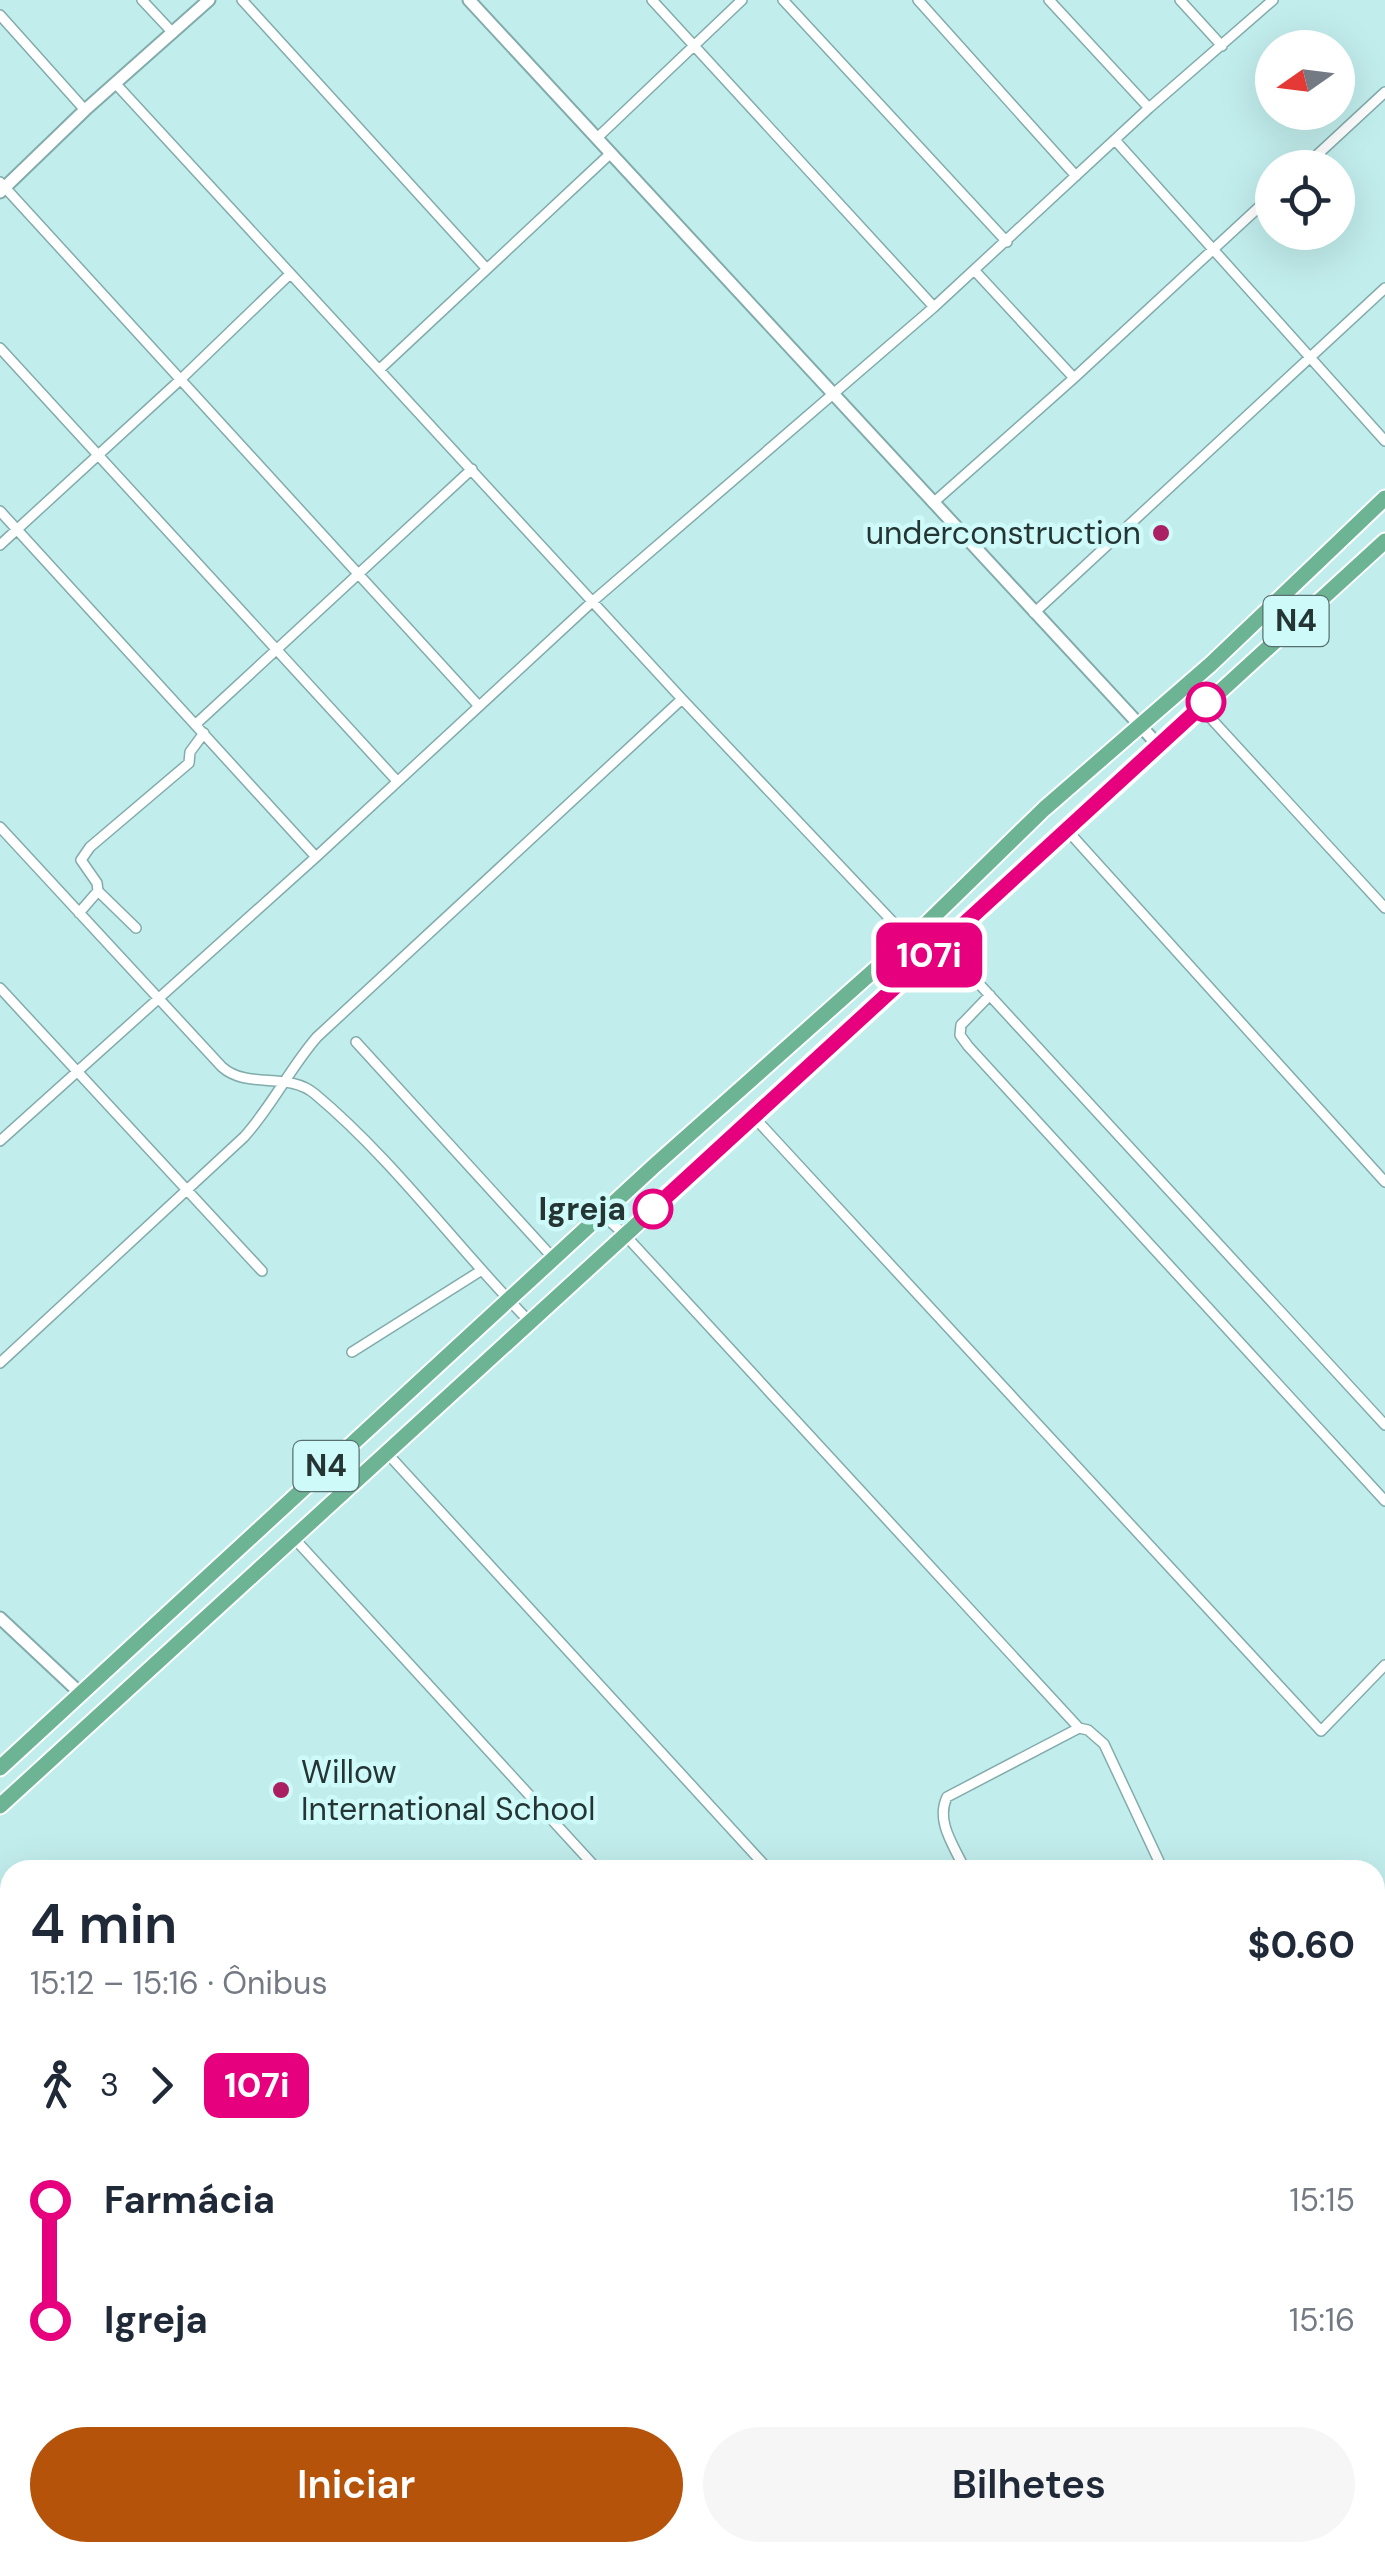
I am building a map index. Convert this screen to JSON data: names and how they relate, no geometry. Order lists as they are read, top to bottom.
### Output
{
  "streets": {
    "highway": ["N4"]
  },
  "places": ["underconstruction", "Igreja", "Willow International School"],
  "lines": ["bus line 107i"],
  "north": "left",
  "page": {
    "on_map": "107i",
    "heading": ["4 min", "15:12 – 15:16 · Ônibus", "$0.60"],
    "legs": ["3", "107i"],
    "list": [
      {
        "name": "Farmácia",
        "value": "15:15"
      },
      {
        "name": "Igreja",
        "value": "15:16"
      }
    ],
    "buttons": ["Iniciar", "Bilhetes"]
  }
}
